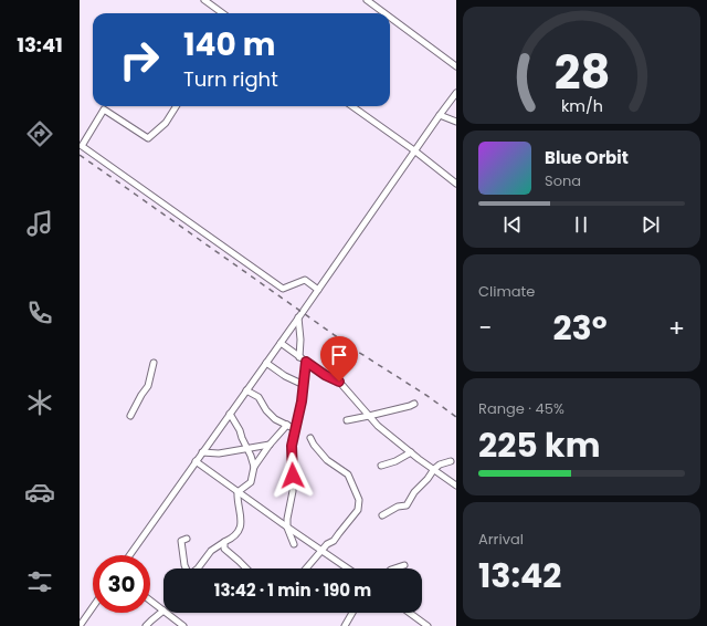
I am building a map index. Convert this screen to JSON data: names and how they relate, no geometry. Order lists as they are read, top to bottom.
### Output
{
  "page": {
    "tabs": "13:41",
    "turn": ["140 m", "Turn right"],
    "song": ["Blue Orbit", "Sona"],
    "tile": [
      "Climate",
      ["Range · 45%", "225 km"],
      ["Arrival", "13:42"]
    ],
    "heat": ["−", "23°", "+"],
    "limit": "30",
    "trip": "13:42 · 1 min · 190 m",
    "gauge": ["28", "km/h"]
  }
}
